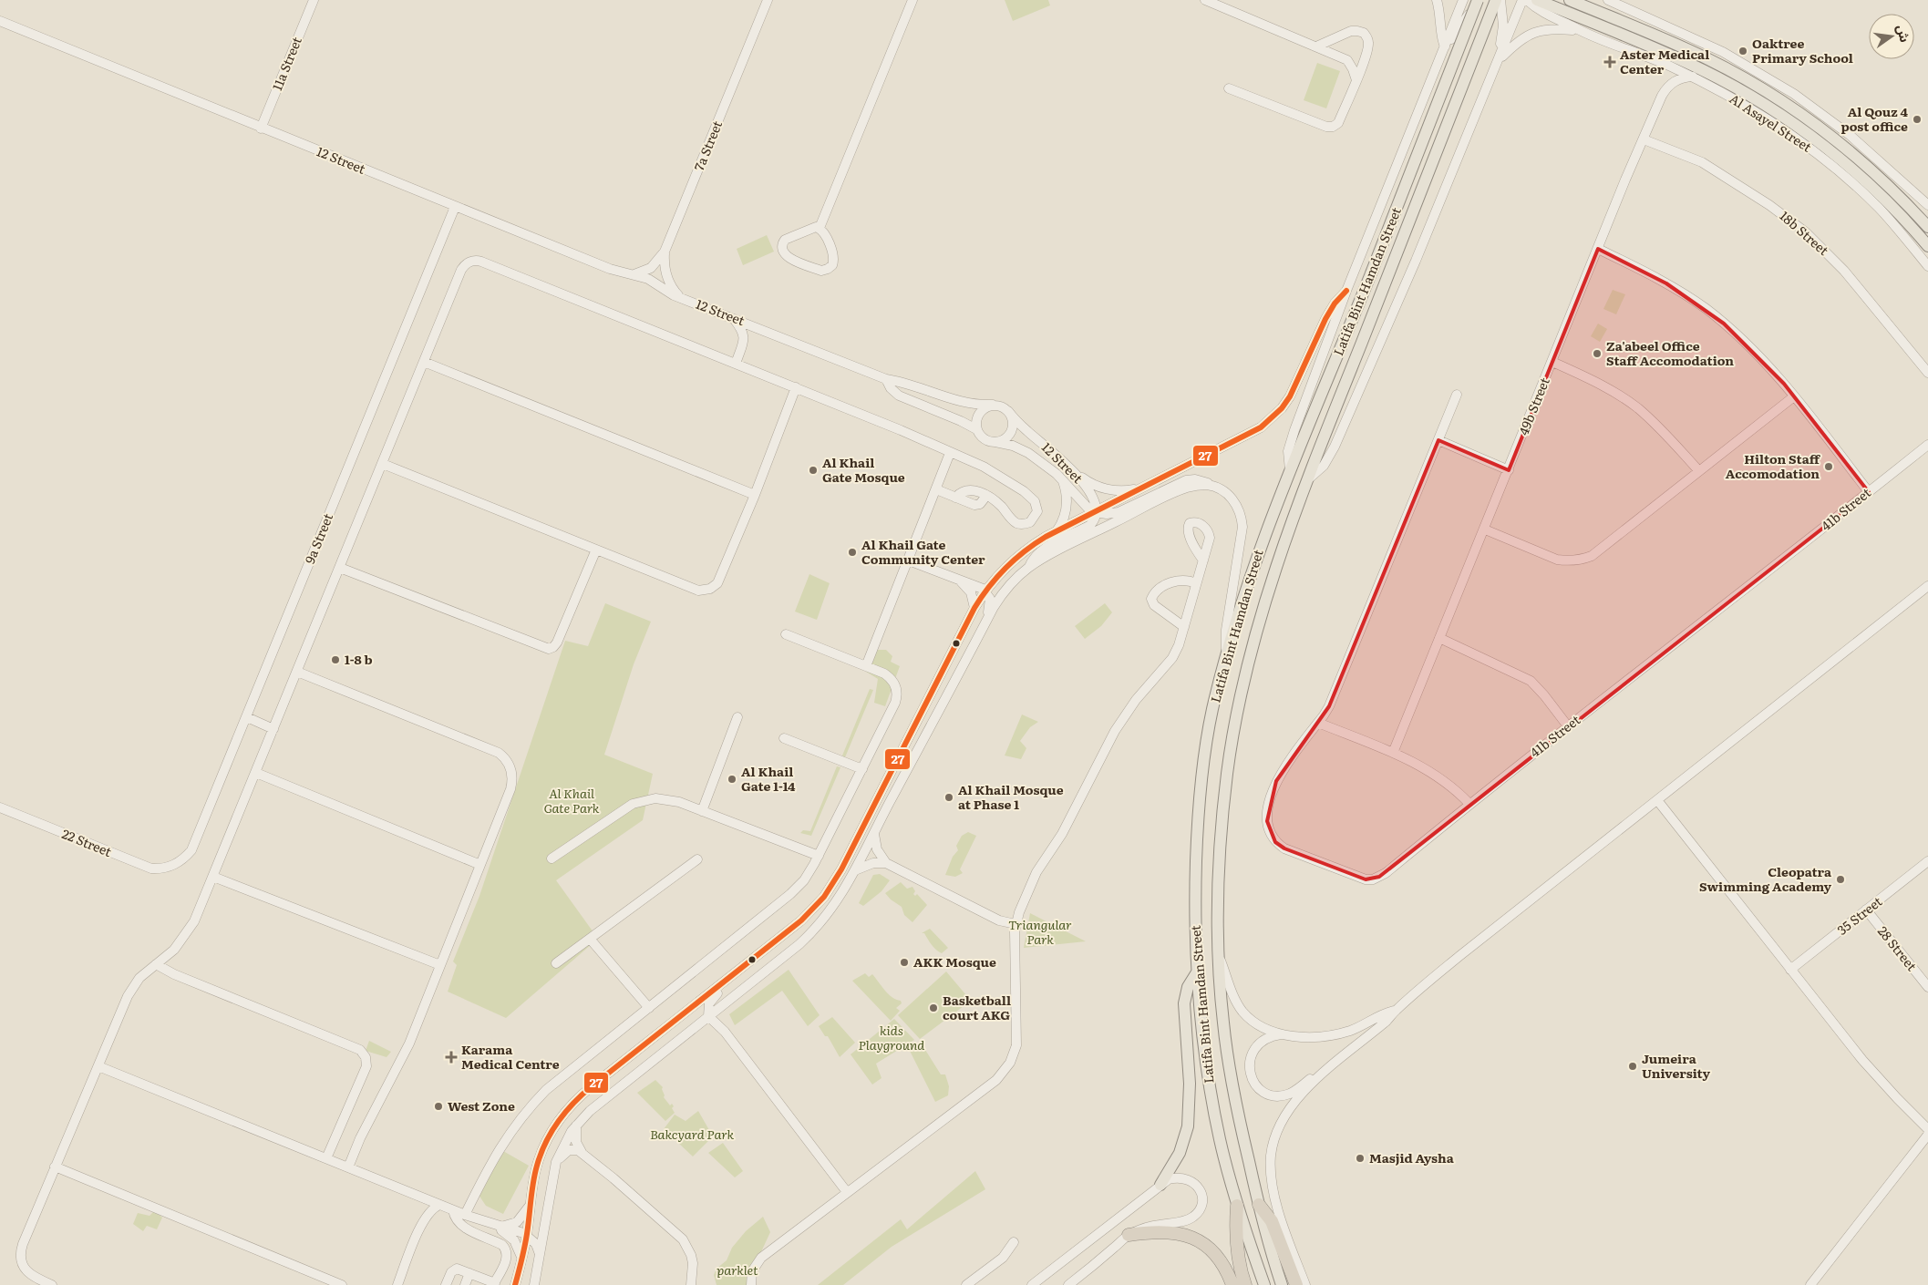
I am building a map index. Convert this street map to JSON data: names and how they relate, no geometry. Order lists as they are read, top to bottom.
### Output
{
  "streets": {
    "main road": ["Latifa Bint Hamdan Street"],
    "street": [
      "11a Street",
      "Al Asayel Street",
      "7a Street",
      "12 Street",
      "18b Street",
      "49b Street",
      "41b Street",
      "9a Street",
      "22 Street",
      "35 Street",
      "28 Street"
    ]
  },
  "crossings": [
    ["11a Street", "12 Street"],
    ["Al Asayel Street", "49b Street"],
    ["7a Street", "12 Street"],
    ["12 Street", "9a Street"],
    ["18b Street", "49b Street"],
    ["9a Street", "22 Street"],
    ["35 Street", "28 Street"]
  ],
  "parks": [
    "Al Khail Gate Park",
    "Triangular Park",
    "kids Playground",
    "Bakcyard Park",
    "parklet"
  ],
  "places": {
    "other": [
      "Oaktree Primary School",
      "Al Qouz 4 post office",
      "Za'abeel Office Staff Accomodation",
      "Hilton Staff Accomodation",
      "Al Khail Gate Mosque",
      "Al Khail Gate Community Center",
      "1-8 b",
      "Al Khail Gate 1-14",
      "Al Khail Mosque at Phase 1",
      "Cleopatra Swimming Academy",
      "AKK Mosque",
      "Basketball court AKG",
      "Jumeira University",
      "West Zone",
      "Masjid Aysha"
    ],
    "health": ["Aster Medical Center", "Karama Medical Centre"]
  },
  "lines": ["transit line 27"],
  "north": "right"
}
